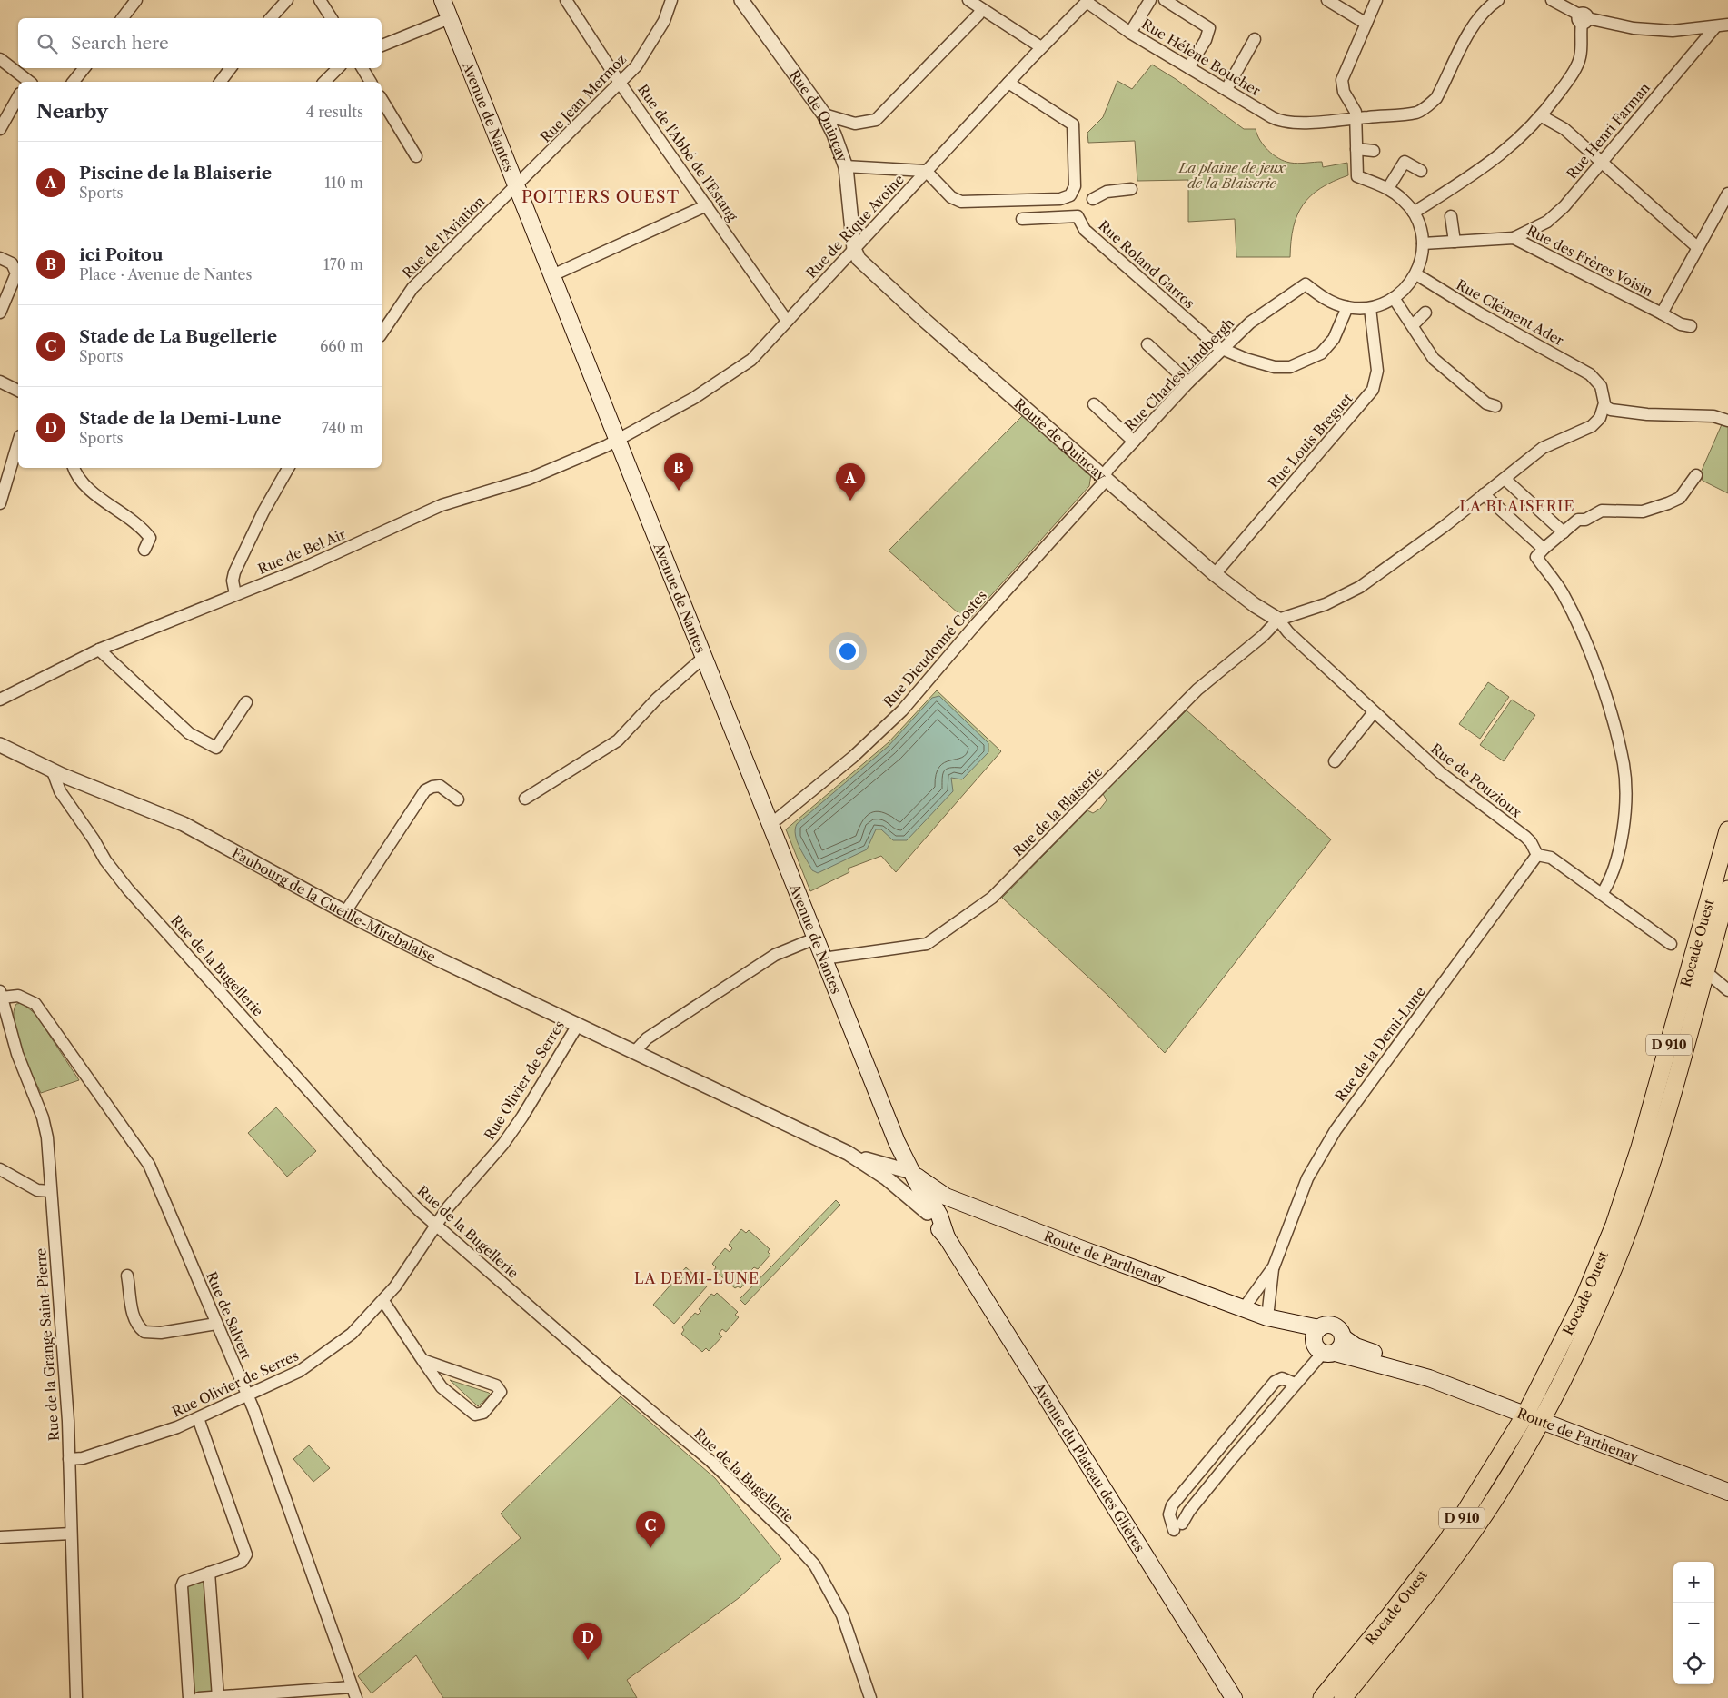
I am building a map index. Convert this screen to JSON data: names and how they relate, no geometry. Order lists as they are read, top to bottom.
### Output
{
  "streets": {
    "main road": [
      "Avenue de Nantes",
      "Rocade Ouest",
      "D 910",
      "Route de Parthenay",
      "Avenue du Plateau des Glières"
    ],
    "street": [
      "Rue Hélène Boucher",
      "Rue Jean Mermoz",
      "Rue de Quinçay",
      "Rue Henri Farman",
      "Rue de l'Abbé de l'Estang",
      "Rue de Rique Avoine",
      "Rue de l'Aviation",
      "Rue des Frères Voisin",
      "Rue Roland Garros",
      "Rue Clément Ader",
      "Rue Charles Lindbergh",
      "Route de Quinçay",
      "Rue Louis Breguet",
      "Rue de Bel Air",
      "Rue Dieudonné Costes",
      "Rue de Pouzioux",
      "Rue de la Blaiserie",
      "Faubourg de la Cueille-Mirebalaise",
      "Rue de la Bugellerie",
      "Rue de la Demi-Lune",
      "Rue Olivier de Serres",
      "Rue de Salvert",
      "Rue de la Grange Saint-Pierre"
    ]
  },
  "crossings": [
    ["Rue Hélène Boucher", "Rue de Rique Avoine"],
    ["Rue Jean Mermoz", "Avenue de Nantes"],
    ["Rue Jean Mermoz", "Rue de l'Abbé de l'Estang"],
    ["Rue Jean Mermoz", "Rue de l'Aviation"],
    ["Avenue de Nantes", "Rue de Rique Avoine"],
    ["Avenue de Nantes", "Rue de l'Aviation"],
    ["Avenue de Nantes", "Rue de Bel Air"],
    ["Avenue de Nantes", "Rue Dieudonné Costes"],
    ["Avenue de Nantes", "Rue de la Blaiserie"],
    ["Avenue de Nantes", "Route de Parthenay"],
    ["Avenue de Nantes", "Avenue du Plateau des Glières"],
    ["Rue de Quinçay", "Rue de Rique Avoine"],
    ["Rue de Quinçay", "Route de Quinçay"],
    ["Rue Henri Farman", "Rue des Frères Voisin"],
    ["Rue de l'Abbé de l'Estang", "Rue de Rique Avoine"],
    ["Rue de Rique Avoine", "Route de Quinçay"],
    ["Rue de Rique Avoine", "Rue de Bel Air"],
    ["Rue Roland Garros", "Rue Charles Lindbergh"],
    ["Rue Charles Lindbergh", "Route de Quinçay"],
    ["Rue Charles Lindbergh", "Rue Dieudonné Costes"],
    ["Route de Quinçay", "Rue Louis Breguet"],
    ["Route de Quinçay", "Rue Dieudonné Costes"],
    ["Route de Quinçay", "Rue de Pouzioux"],
    ["Route de Quinçay", "Rue de la Blaiserie"],
    ["Rue de Pouzioux", "Rue de la Blaiserie"],
    ["Rue de Pouzioux", "Rue de la Demi-Lune"],
    ["Faubourg de la Cueille-Mirebalaise", "Rue de la Bugellerie"],
    ["Faubourg de la Cueille-Mirebalaise", "Rue Olivier de Serres"],
    ["Rocade Ouest", "D 910"],
    ["Rocade Ouest", "Route de Parthenay"],
    ["Rue de la Bugellerie", "Rue Olivier de Serres"],
    ["Rue de la Demi-Lune", "Route de Parthenay"],
    ["D 910", "Route de Parthenay"],
    ["Rue Olivier de Serres", "Rue de Salvert"],
    ["Rue Olivier de Serres", "Rue de la Grange Saint-Pierre"],
    ["Route de Parthenay", "Avenue du Plateau des Glières"],
    ["Rue de Salvert", "Rue de la Grange Saint-Pierre"]
  ],
  "districts": ["POITIERS OUEST", "LA BLAISERIE", "LA DEMI-LUNE"],
  "parks": ["La plaine de jeux de la Blaiserie"],
  "page": {
    "search": "Search here",
    "heading": ["Nearby", "4 results"],
    "list": [
      {
        "mark": "A",
        "name": "Piscine de la Blaiserie",
        "note": "Sports",
        "value": "110 m"
      },
      {
        "mark": "B",
        "name": "ici Poitou",
        "note": "Place · Avenue de Nantes",
        "value": "170 m"
      },
      {
        "mark": "C",
        "name": "Stade de La Bugellerie",
        "note": "Sports",
        "value": "660 m"
      },
      {
        "mark": "D",
        "name": "Stade de la Demi-Lune",
        "note": "Sports",
        "value": "740 m"
      }
    ],
    "pins": [
      "B",
      "A",
      "C",
      "D"
    ],
    "map_buttons": ["+", "−"]
  }
}
